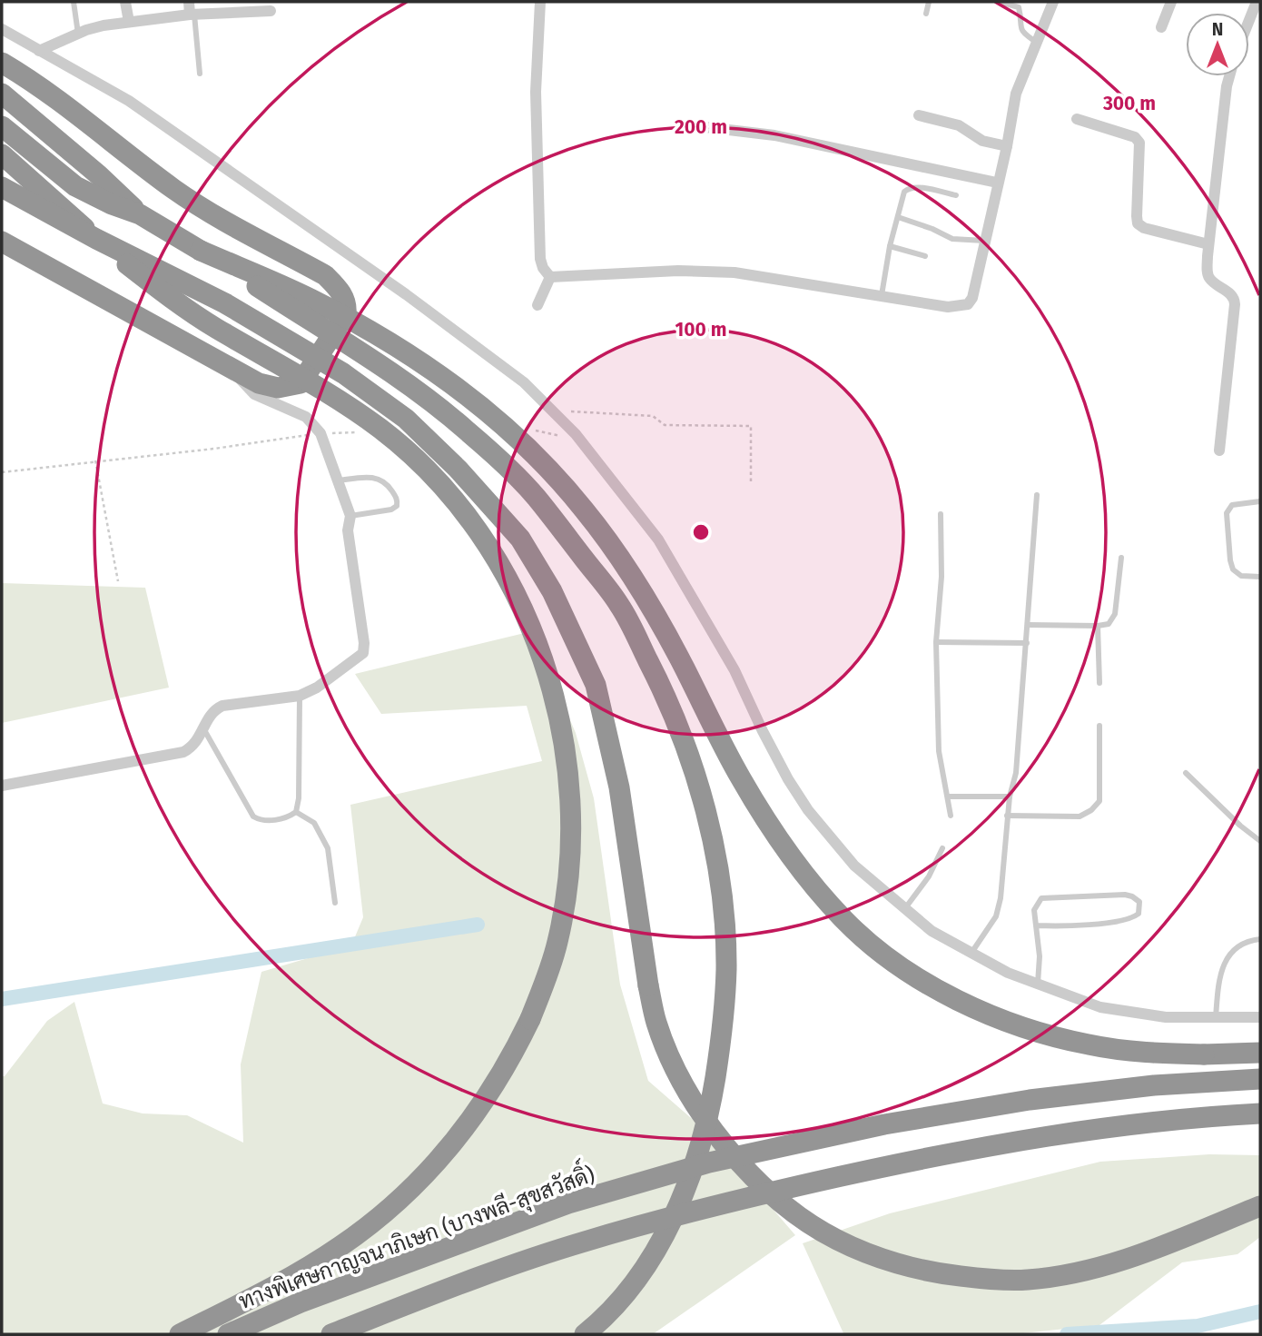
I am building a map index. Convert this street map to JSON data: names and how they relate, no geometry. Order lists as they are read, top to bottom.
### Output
{
  "streets": {
    "highway": ["ทางพิเศษกาญจนาภิเษก (บางพลี-สุขสวัสดิ์)"]
  },
  "north": "top",
  "rings": ["300 m", "200 m", "100 m"]
}
